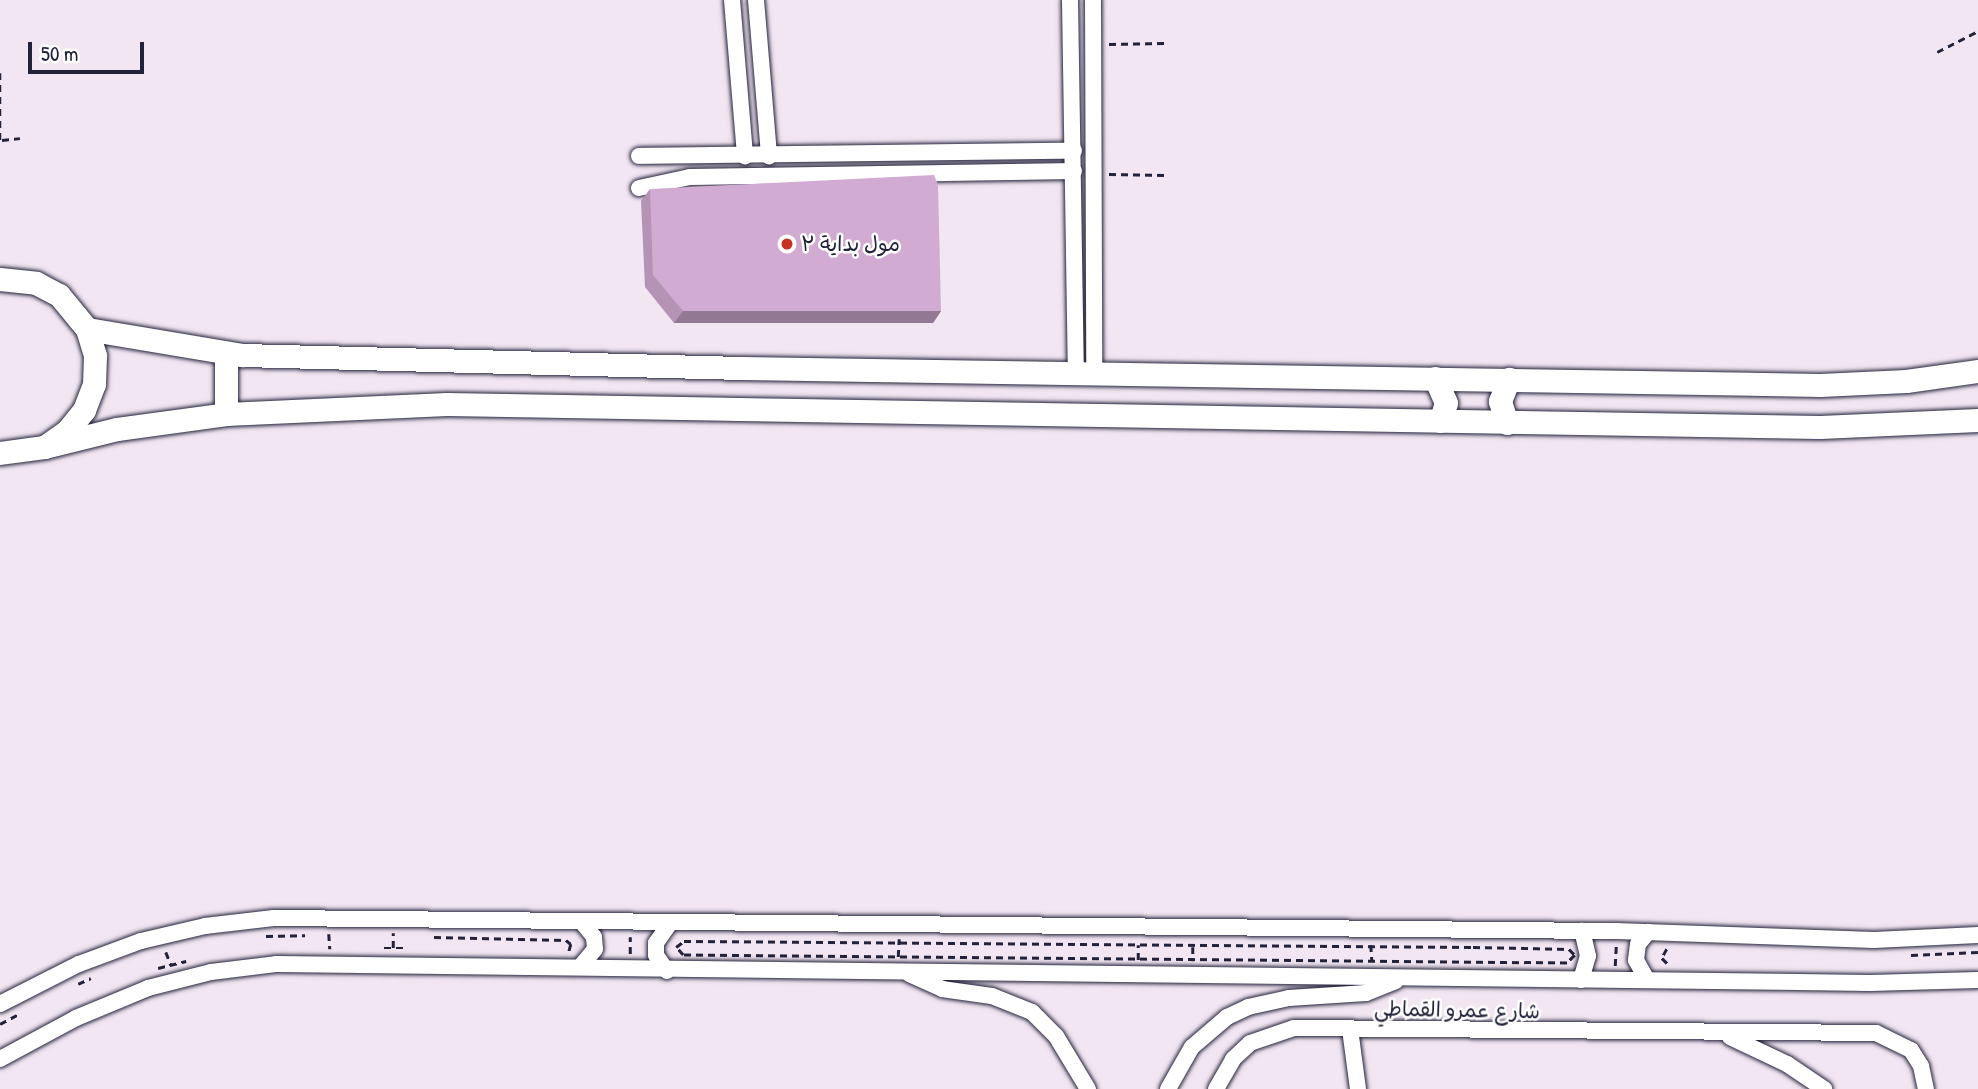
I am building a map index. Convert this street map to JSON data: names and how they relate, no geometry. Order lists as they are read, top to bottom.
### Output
{
  "streets": {
    "street": ["شارع عمرو القماطي"]
  },
  "places": ["مول بداية ۲"],
  "scale_bar": "50 m"
}
